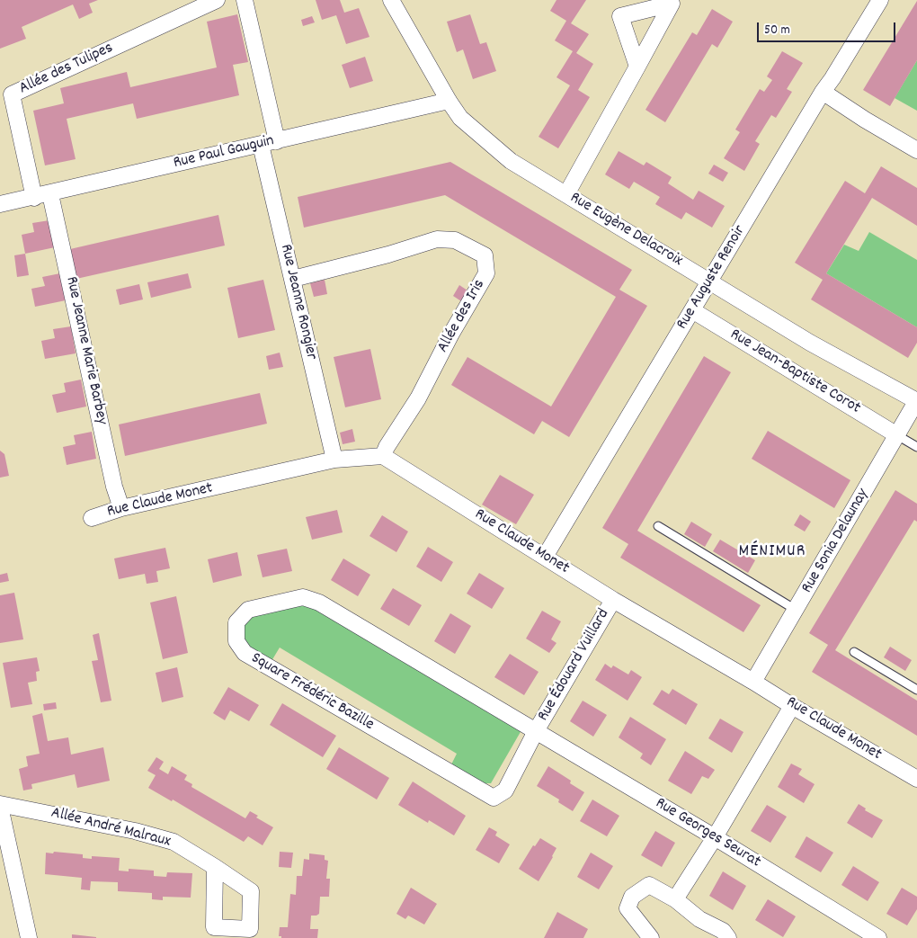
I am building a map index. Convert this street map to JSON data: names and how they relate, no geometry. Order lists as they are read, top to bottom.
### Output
{
  "streets": {
    "street": [
      "Allée des Tulipes",
      "Rue Paul Gauguin",
      "Rue Eugène Delacroix",
      "Rue Auguste Renoir",
      "Rue Jeanne Rongier",
      "Allée des Iris",
      "Rue Jeanne Marie Barbey",
      "Rue Jean-Baptiste Corot",
      "Rue Claude Monet",
      "Rue Sonia Delaunay",
      "Rue Édouard Vuillard",
      "Square Frédéric Bazille",
      "Allée André Malraux",
      "Rue Georges Seurat"
    ]
  },
  "crossings": [
    ["Allée des Tulipes", "Rue Paul Gauguin"],
    ["Rue Paul Gauguin", "Rue Eugène Delacroix"],
    ["Rue Paul Gauguin", "Rue Jeanne Rongier"],
    ["Rue Paul Gauguin", "Rue Jeanne Marie Barbey"],
    ["Rue Eugène Delacroix", "Rue Auguste Renoir"],
    ["Rue Eugène Delacroix", "Rue Sonia Delaunay"],
    ["Rue Auguste Renoir", "Rue Jean-Baptiste Corot"],
    ["Rue Auguste Renoir", "Rue Claude Monet"],
    ["Rue Jeanne Rongier", "Allée des Iris"],
    ["Rue Jeanne Rongier", "Rue Claude Monet"],
    ["Allée des Iris", "Rue Claude Monet"],
    ["Rue Jeanne Marie Barbey", "Rue Claude Monet"],
    ["Rue Jean-Baptiste Corot", "Rue Sonia Delaunay"],
    ["Rue Claude Monet", "Rue Sonia Delaunay"],
    ["Rue Claude Monet", "Rue Édouard Vuillard"],
    ["Rue Édouard Vuillard", "Square Frédéric Bazille"],
    ["Rue Édouard Vuillard", "Rue Georges Seurat"],
    ["Square Frédéric Bazille", "Rue Georges Seurat"]
  ],
  "districts": ["MÉNIMUR"],
  "scale_bar": "50 m"
}
